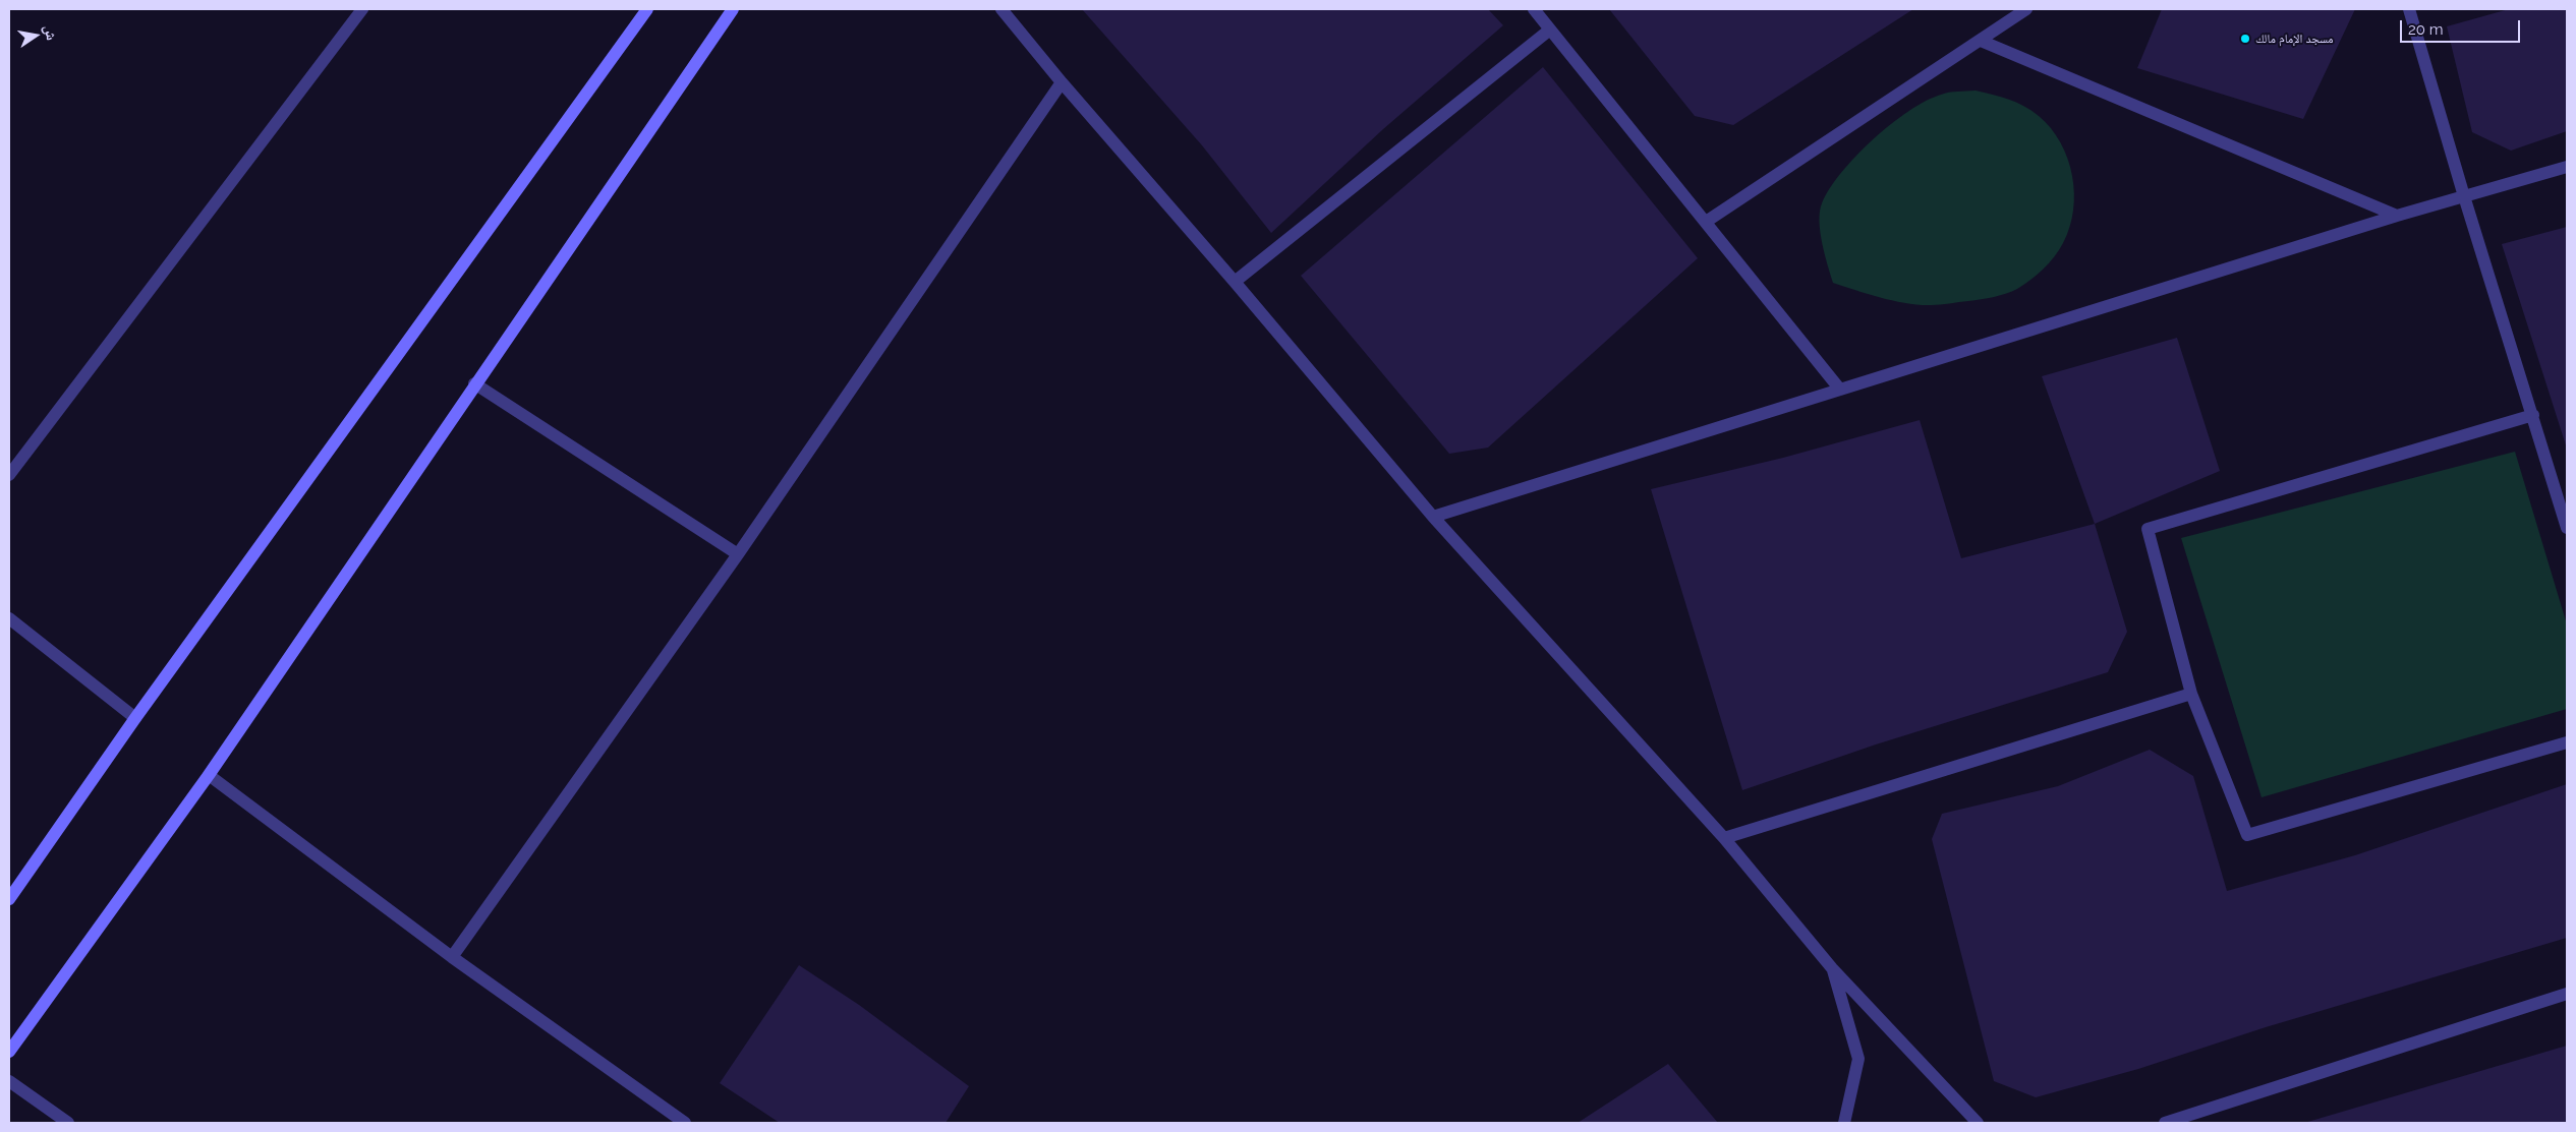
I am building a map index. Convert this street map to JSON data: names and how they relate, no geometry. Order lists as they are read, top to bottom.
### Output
{
  "places": ["مسجد الإمام مالك"],
  "scale_bar": "20 m",
  "north": "right"
}
